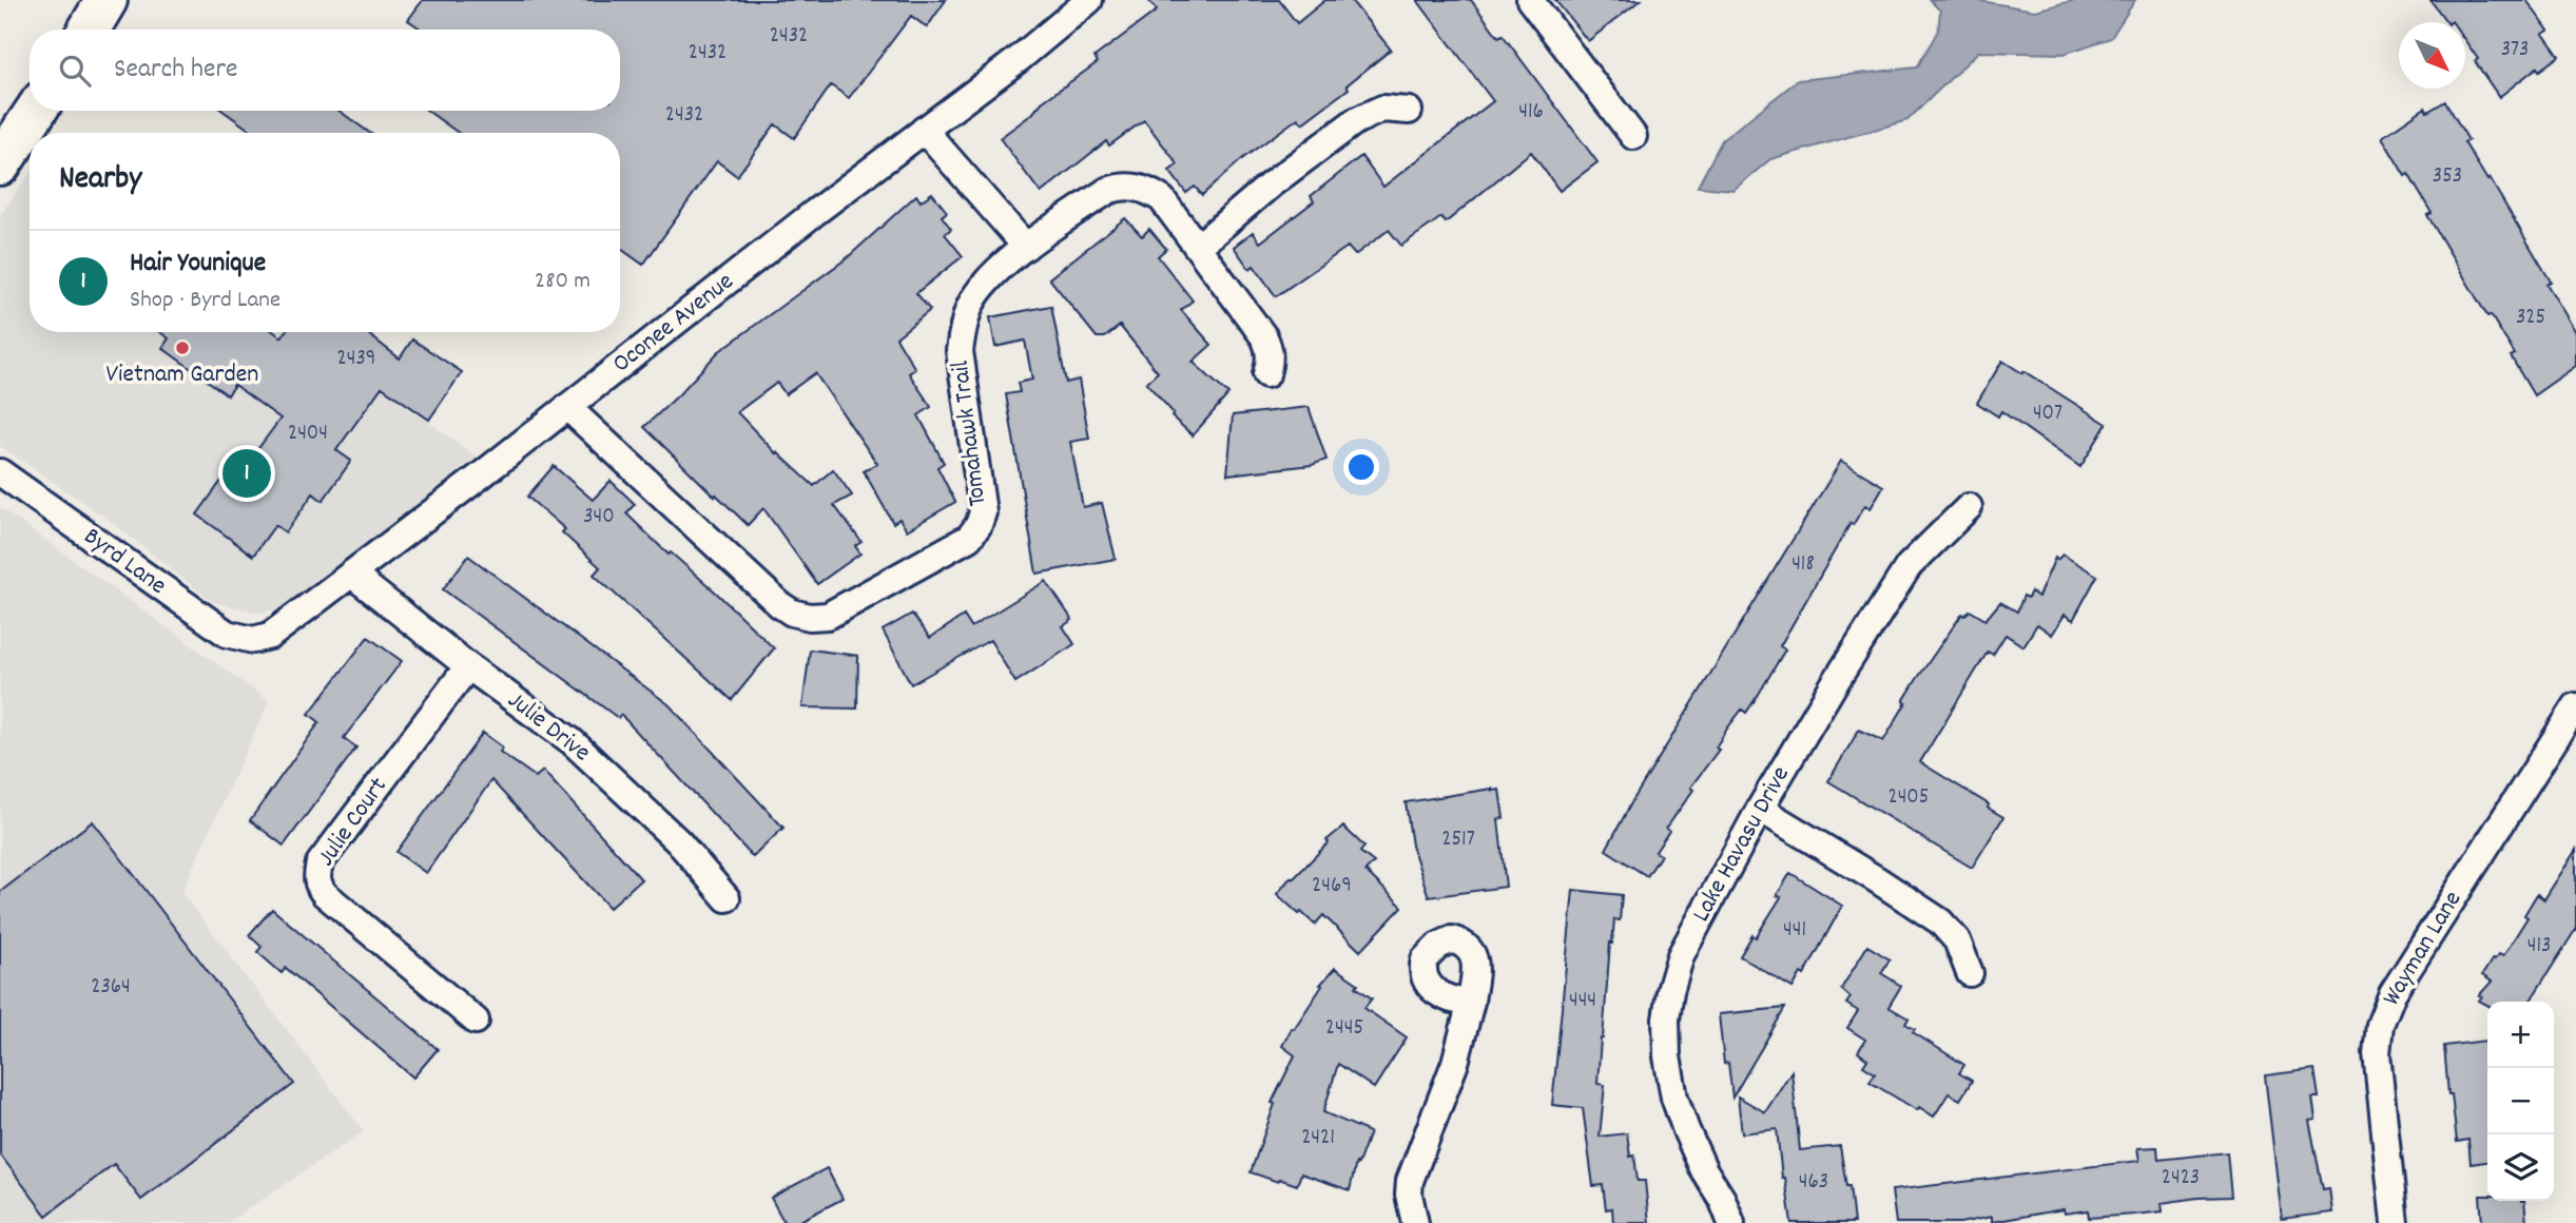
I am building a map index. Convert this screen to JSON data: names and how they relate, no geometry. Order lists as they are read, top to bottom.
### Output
{
  "streets": {
    "street": [
      "Oconee Avenue",
      "Tomahawk Trail",
      "Byrd Lane",
      "Julie Drive",
      "Julie Court",
      "Lake Havasu Drive",
      "Wayman Lane"
    ]
  },
  "crossings": [
    ["Oconee Avenue", "Tomahawk Trail"],
    ["Oconee Avenue", "Byrd Lane"],
    ["Oconee Avenue", "Julie Drive"],
    ["Julie Drive", "Julie Court"]
  ],
  "places": ["Vietnam Garden"],
  "house_numbers": [
    "2432",
    "373",
    "2432",
    "416",
    "2432",
    "353",
    "325",
    "2439",
    "407",
    "2404",
    "340",
    "418",
    "2405",
    "2517",
    "2469",
    "441",
    "413",
    "2364",
    "444",
    "2445",
    "2421",
    "2423",
    "463"
  ],
  "north": "bottom right",
  "page": {
    "search": "Search here",
    "heading": "Nearby",
    "list": [
      {
        "mark": "1",
        "name": "Hair Younique",
        "note": "Shop · Byrd Lane",
        "value": "280 m"
      }
    ],
    "pins": "1",
    "map_buttons": ["+", "−"]
  }
}
